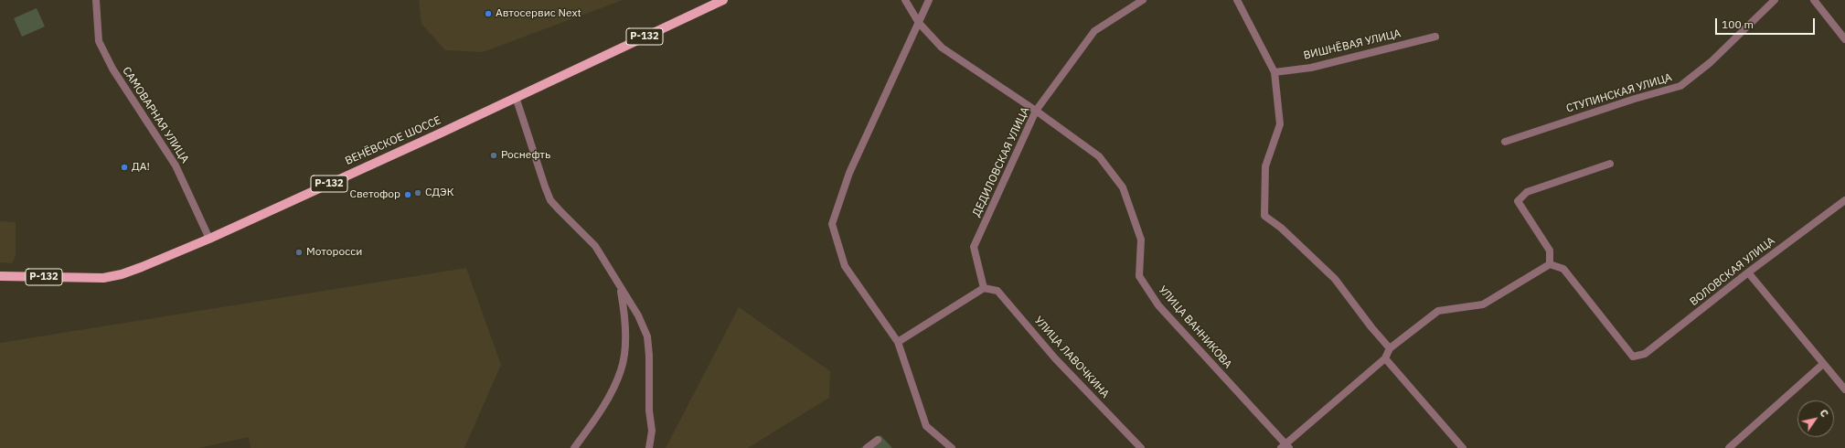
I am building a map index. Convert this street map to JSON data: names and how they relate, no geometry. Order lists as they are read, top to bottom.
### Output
{
  "streets": {
    "main road": ["Р-132", "ВЕНЁВСКОЕ ШОССЕ"],
    "street": [
      "ВИШНЁВАЯ УЛИЦА",
      "СТУПИНСКАЯ УЛИЦА",
      "САМОВАРНАЯ УЛИЦА",
      "ДЕДИЛОВСКАЯ УЛИЦА",
      "ВОЛОВСКАЯ УЛИЦА",
      "УЛИЦА ВАННИКОВА",
      "УЛИЦА ЛАВОЧКИНА"
    ]
  },
  "crossings": [
    ["САМОВАРНАЯ УЛИЦА", "ВЕНЁВСКОЕ ШОССЕ"],
    ["ДЕДИЛОВСКАЯ УЛИЦА", "УЛИЦА ВАННИКОВА"],
    ["ДЕДИЛОВСКАЯ УЛИЦА", "УЛИЦА ЛАВОЧКИНА"]
  ],
  "places": [
    "Автосервис Next",
    "Роснефть",
    "ДА!",
    "СДЭК",
    "Светофор",
    "Моторосси"
  ],
  "scale_bar": "100 m",
  "north": "top right"
}
